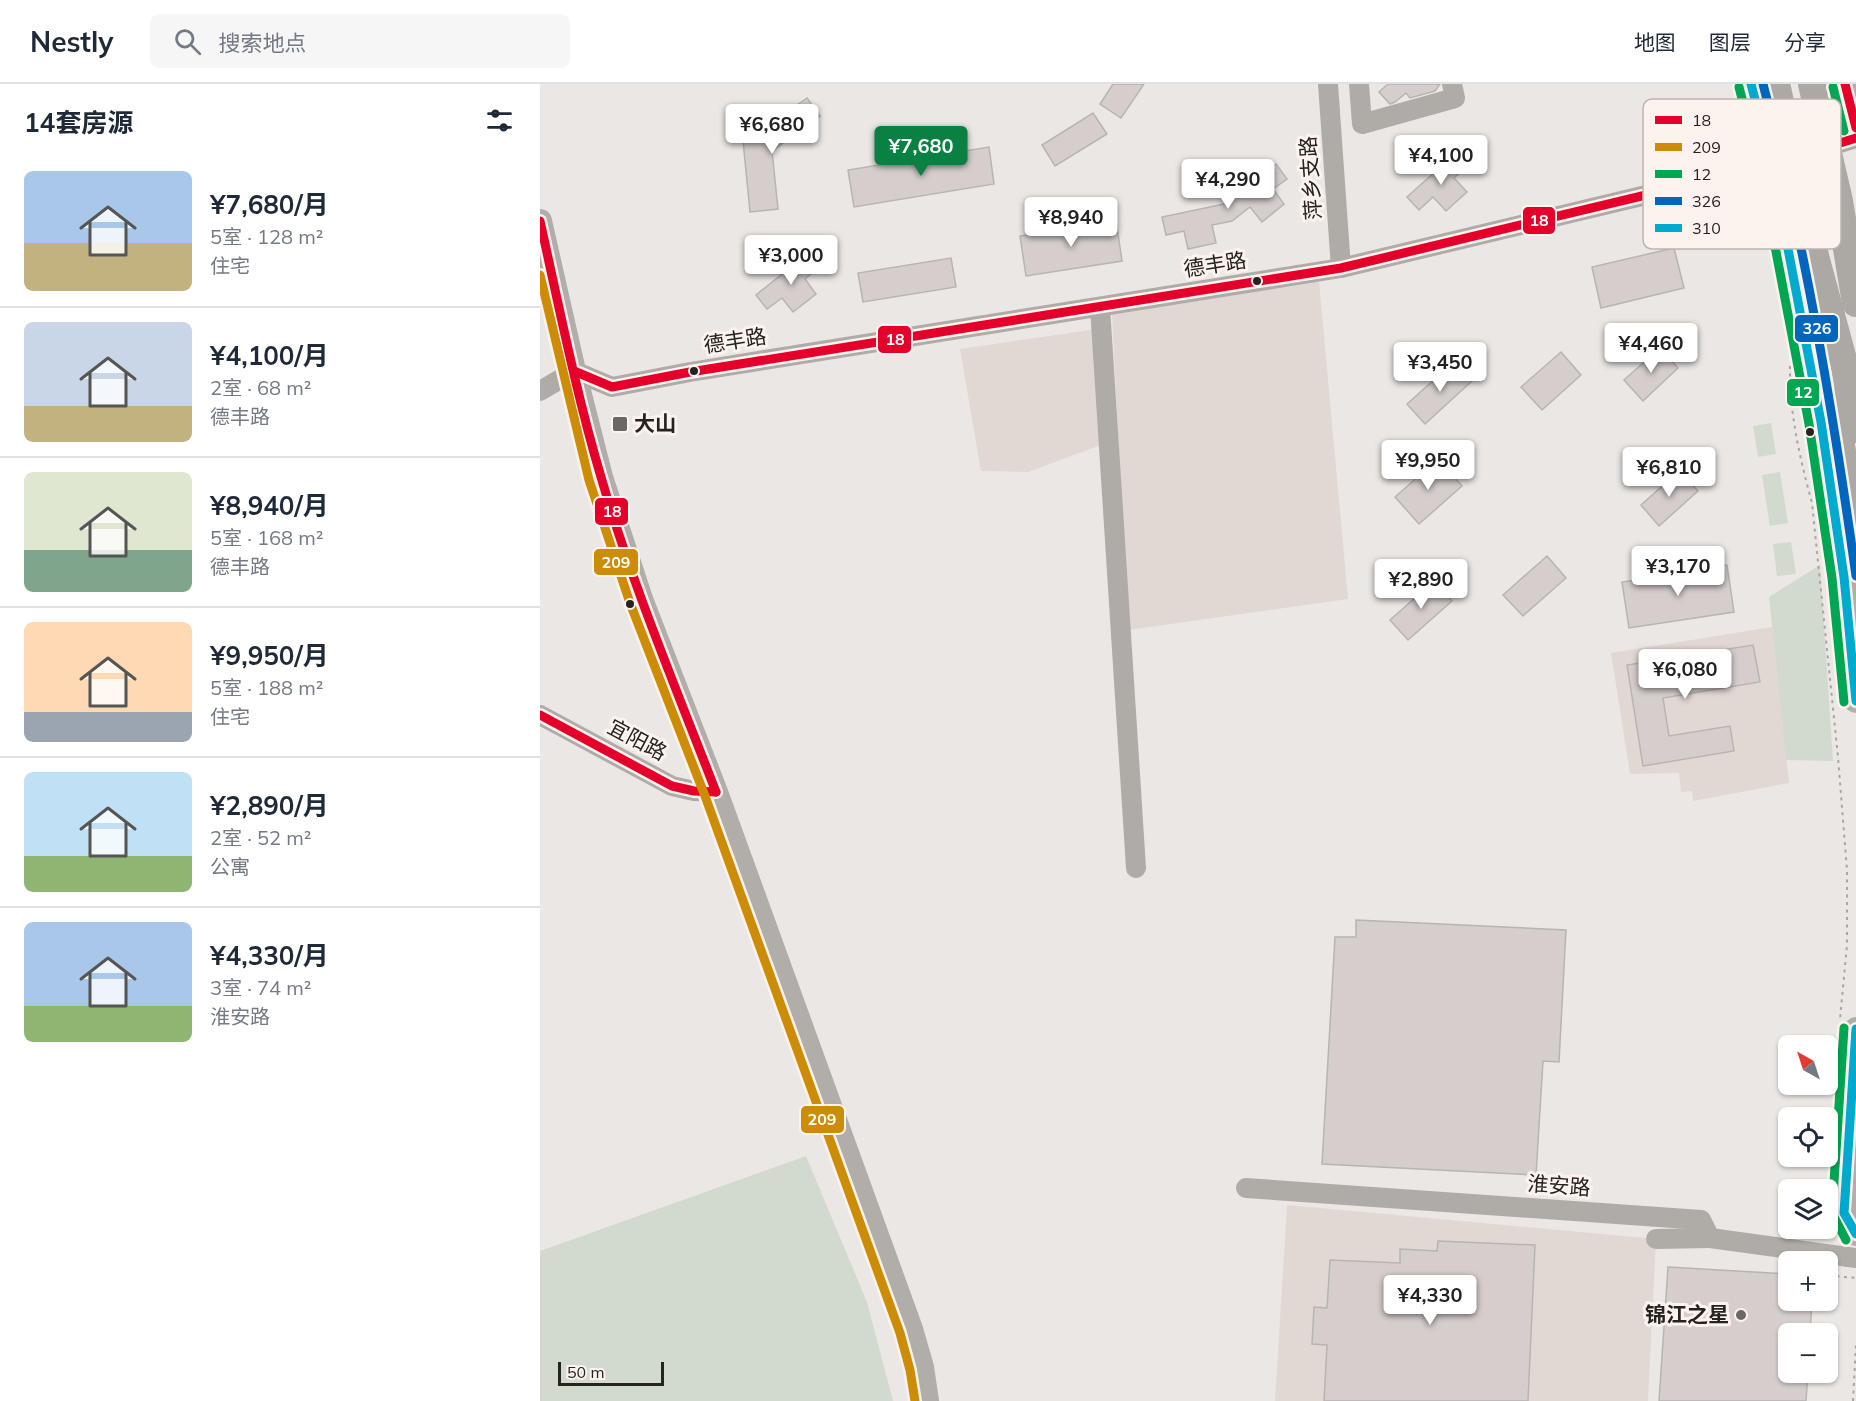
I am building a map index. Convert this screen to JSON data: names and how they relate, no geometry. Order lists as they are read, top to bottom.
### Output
{
  "streets": {
    "street": [
      "萍乡支路",
      "德丰路",
      "宜阳路",
      "淮安路"
    ]
  },
  "crossings": [
    ["萍乡支路", "德丰路"]
  ],
  "places": {
    "transit": ["大山"],
    "other": ["锦江之星"]
  },
  "lines": [
    "transit line 18",
    "transit line 326",
    "transit line 310",
    "transit line 12",
    "transit line 209"
  ],
  "legend": [
    "18",
    "209",
    "12",
    "326",
    "310"
  ],
  "scale_bar": "50 m",
  "north": "top left",
  "page": {
    "header": "Nestly",
    "search": "搜索地点",
    "nav": ["地图", "图层", "分享"],
    "heading": "14套房源",
    "price": [
      "¥6,680",
      "¥7,680",
      "¥4,100",
      "¥4,290",
      "¥8,940",
      "¥3,000",
      "¥4,460",
      "¥3,450",
      "¥9,950",
      "¥6,810",
      "¥3,170",
      "¥2,890",
      "¥6,080",
      "¥4,330"
    ],
    "list": [
      {
        "name": "¥7,680/月",
        "note": "5室 · 128 m² · 住宅"
      },
      {
        "name": "¥4,100/月",
        "note": "2室 · 68 m² · 德丰路"
      },
      {
        "name": "¥8,940/月",
        "note": "5室 · 168 m² · 德丰路"
      },
      {
        "name": "¥9,950/月",
        "note": "5室 · 188 m² · 住宅"
      },
      {
        "name": "¥2,890/月",
        "note": "2室 · 52 m² · 公寓"
      },
      {
        "name": "¥4,330/月",
        "note": "3室 · 74 m² · 淮安路"
      }
    ],
    "map_buttons": ["+", "−"],
    "scale": "50 m"
  }
}
